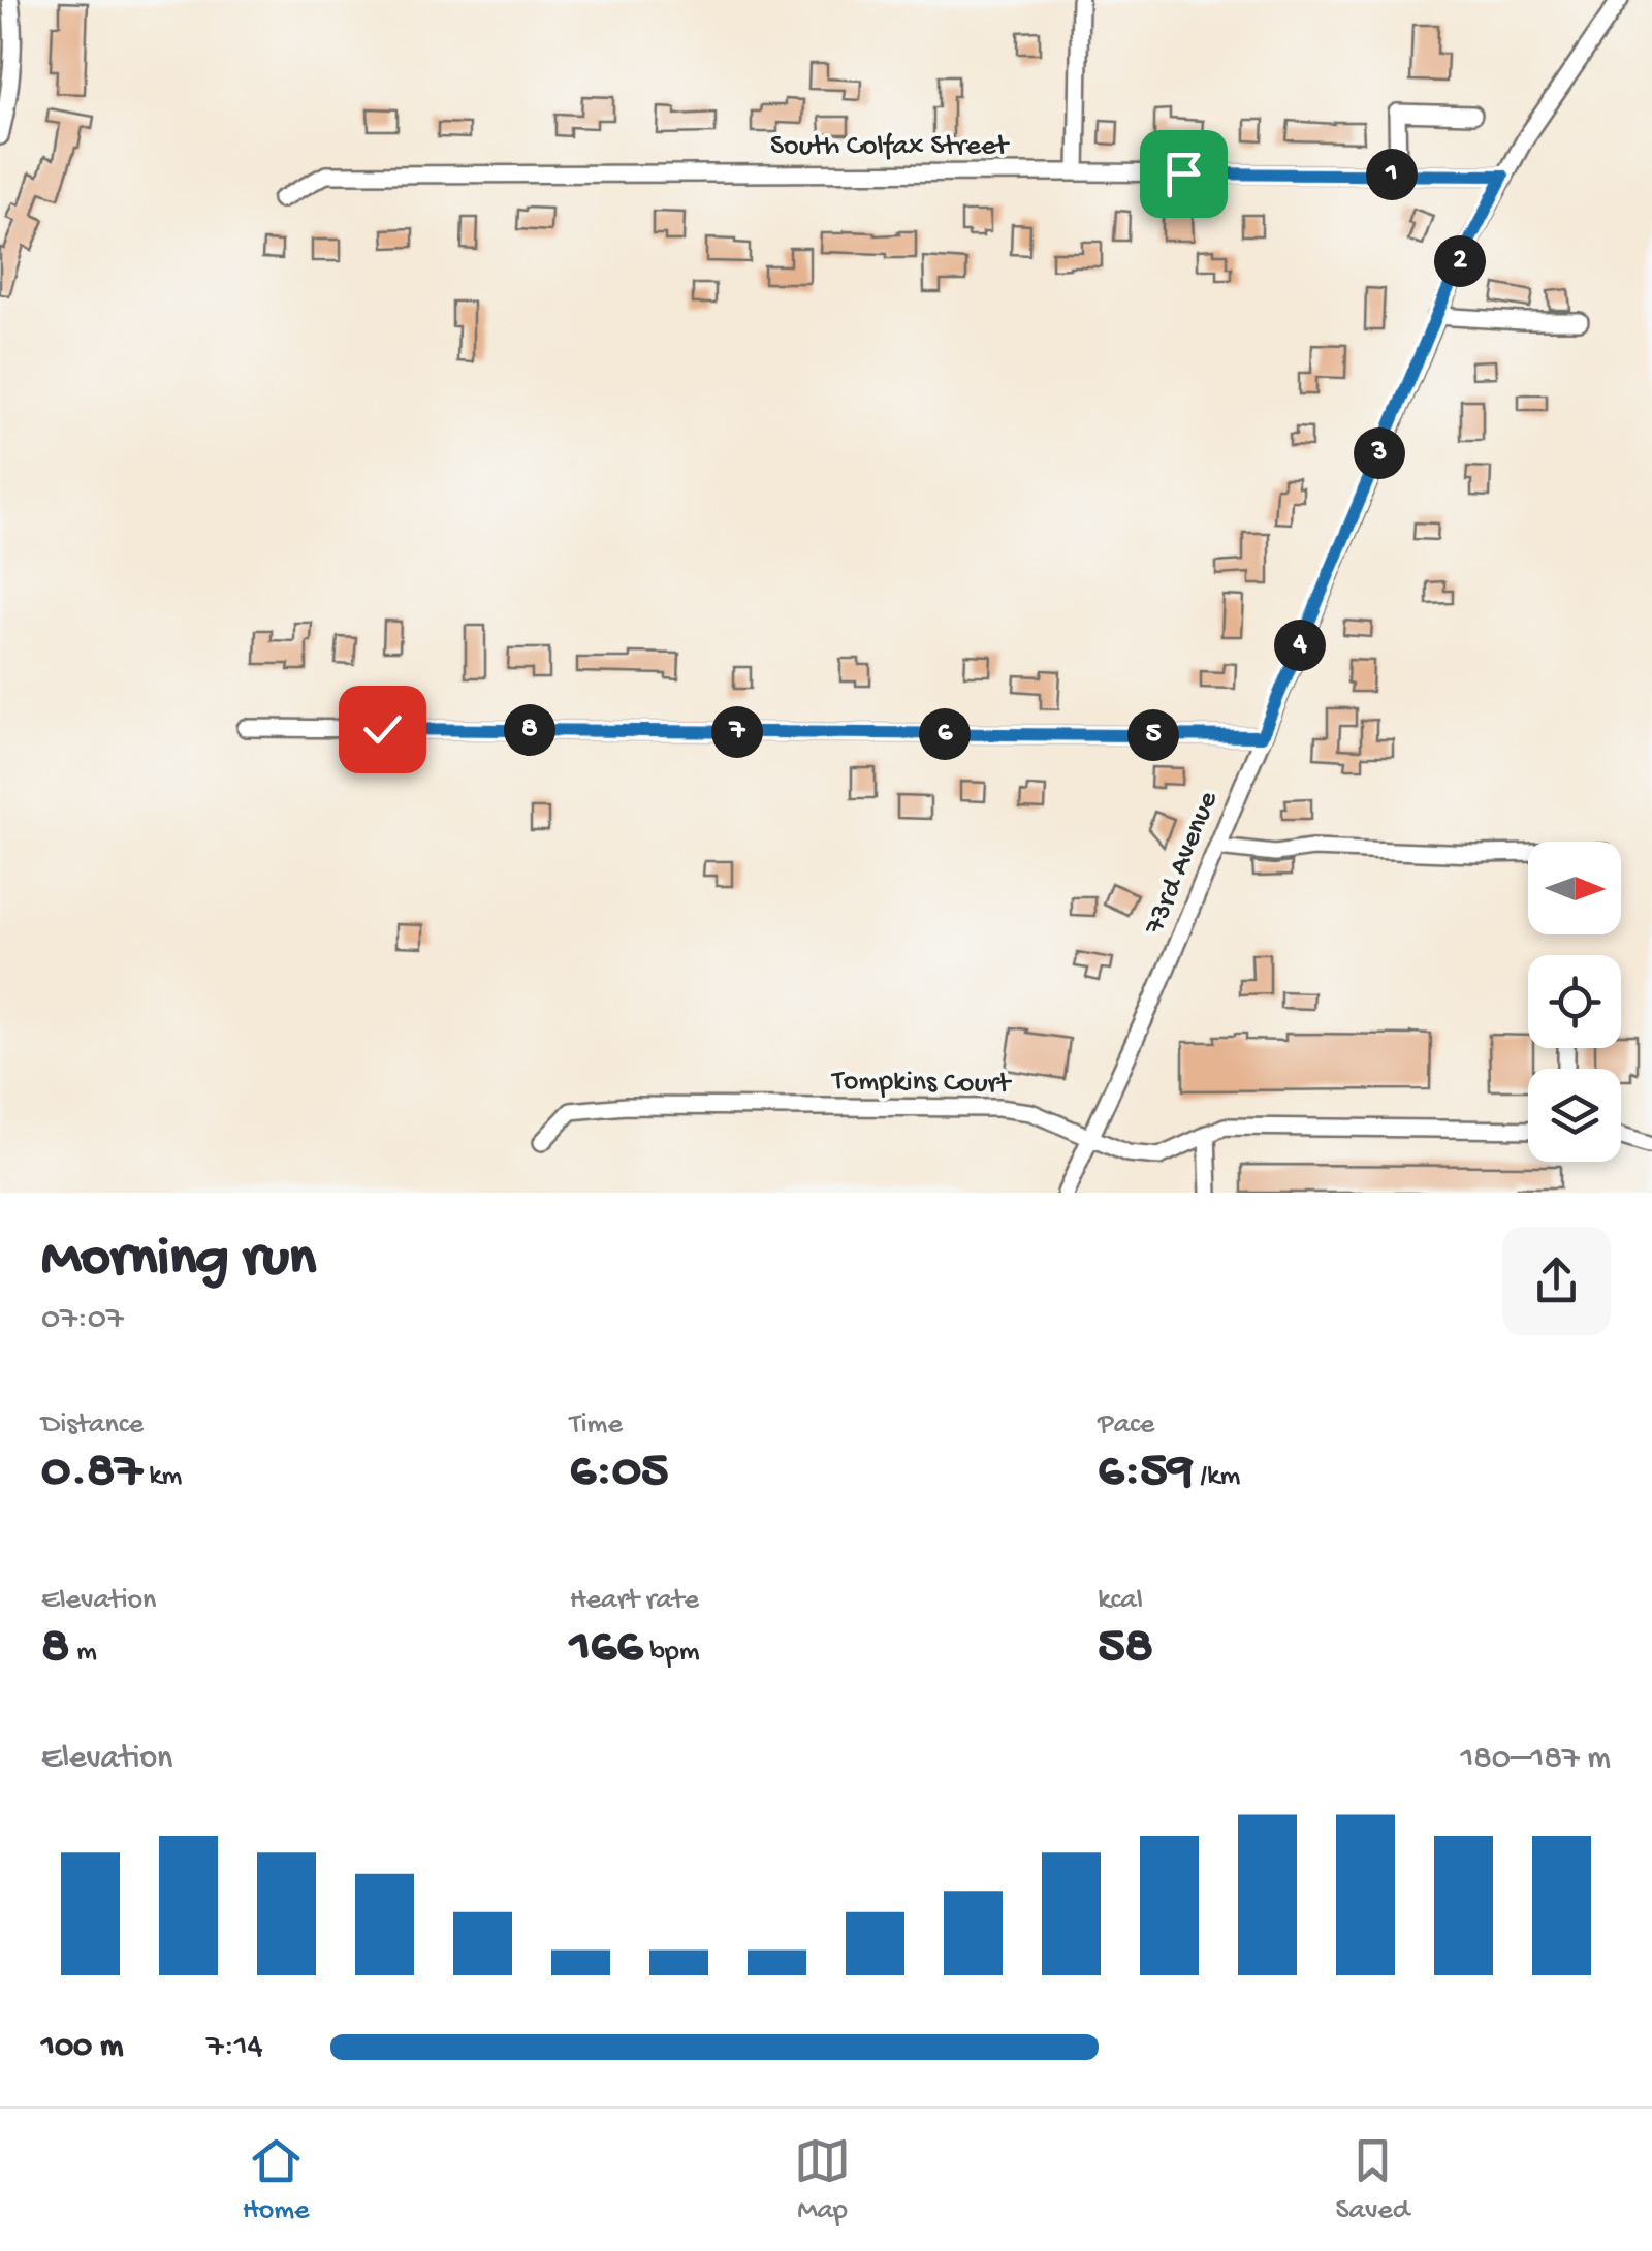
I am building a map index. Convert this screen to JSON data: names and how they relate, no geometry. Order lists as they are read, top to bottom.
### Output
{
  "streets": {
    "street": ["South Colfax Street", "73rd Avenue", "Tompkins Court"]
  },
  "crossings": [
    ["South Colfax Street", "73rd Avenue"],
    ["73rd Avenue", "Tompkins Court"]
  ],
  "north": "right",
  "page": {
    "pins": [
      "1",
      "2",
      "3",
      "4",
      "8",
      "7",
      "6",
      "5"
    ],
    "heading": ["Morning run", "07:07"],
    "stats": [
      ["Distance", "0.87 km"],
      ["Time", "6:05"],
      ["Pace", "6:59 /km"],
      ["Elevation", "8 m"],
      ["Heart rate", "166 bpm"],
      ["kcal", "58"]
    ],
    "chart": ["Elevation", "180–187 m"],
    "list": [
      {
        "name": "100 m",
        "note": "7:14"
      }
    ],
    "tabs": ["Home", "Map", "Saved"]
  }
}
